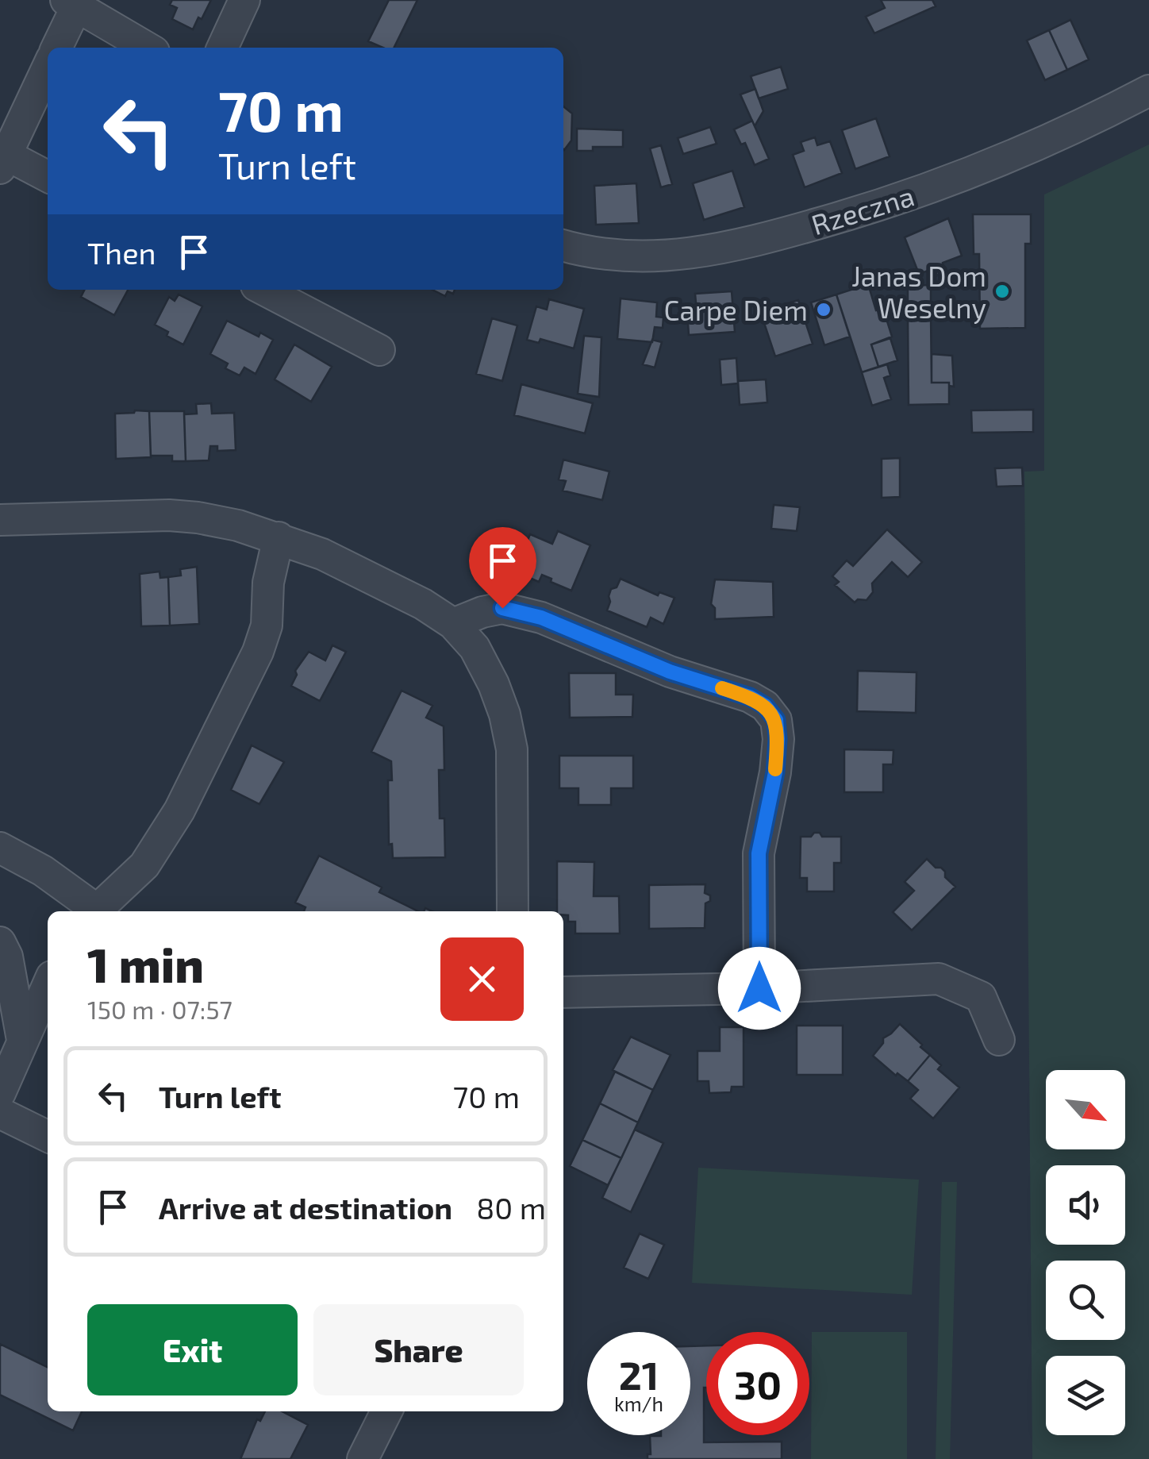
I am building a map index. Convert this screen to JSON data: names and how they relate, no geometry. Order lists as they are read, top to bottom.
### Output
{
  "streets": {
    "street": ["Rzeczna"]
  },
  "places": ["Janas Dom Weselny", "Carpe Diem"],
  "north": "bottom right",
  "page": {
    "turn": ["70 m", "Turn left"],
    "then": "Then",
    "heading": ["1 min", "150 m · 07:57"],
    "list": [
      {
        "name": "Turn left",
        "value": "70 m"
      },
      {
        "name": "Arrive at destination",
        "value": "80 m"
      }
    ],
    "buttons": ["Exit", "Share"],
    "speed": "21 km/h",
    "limit": "30"
  }
}
